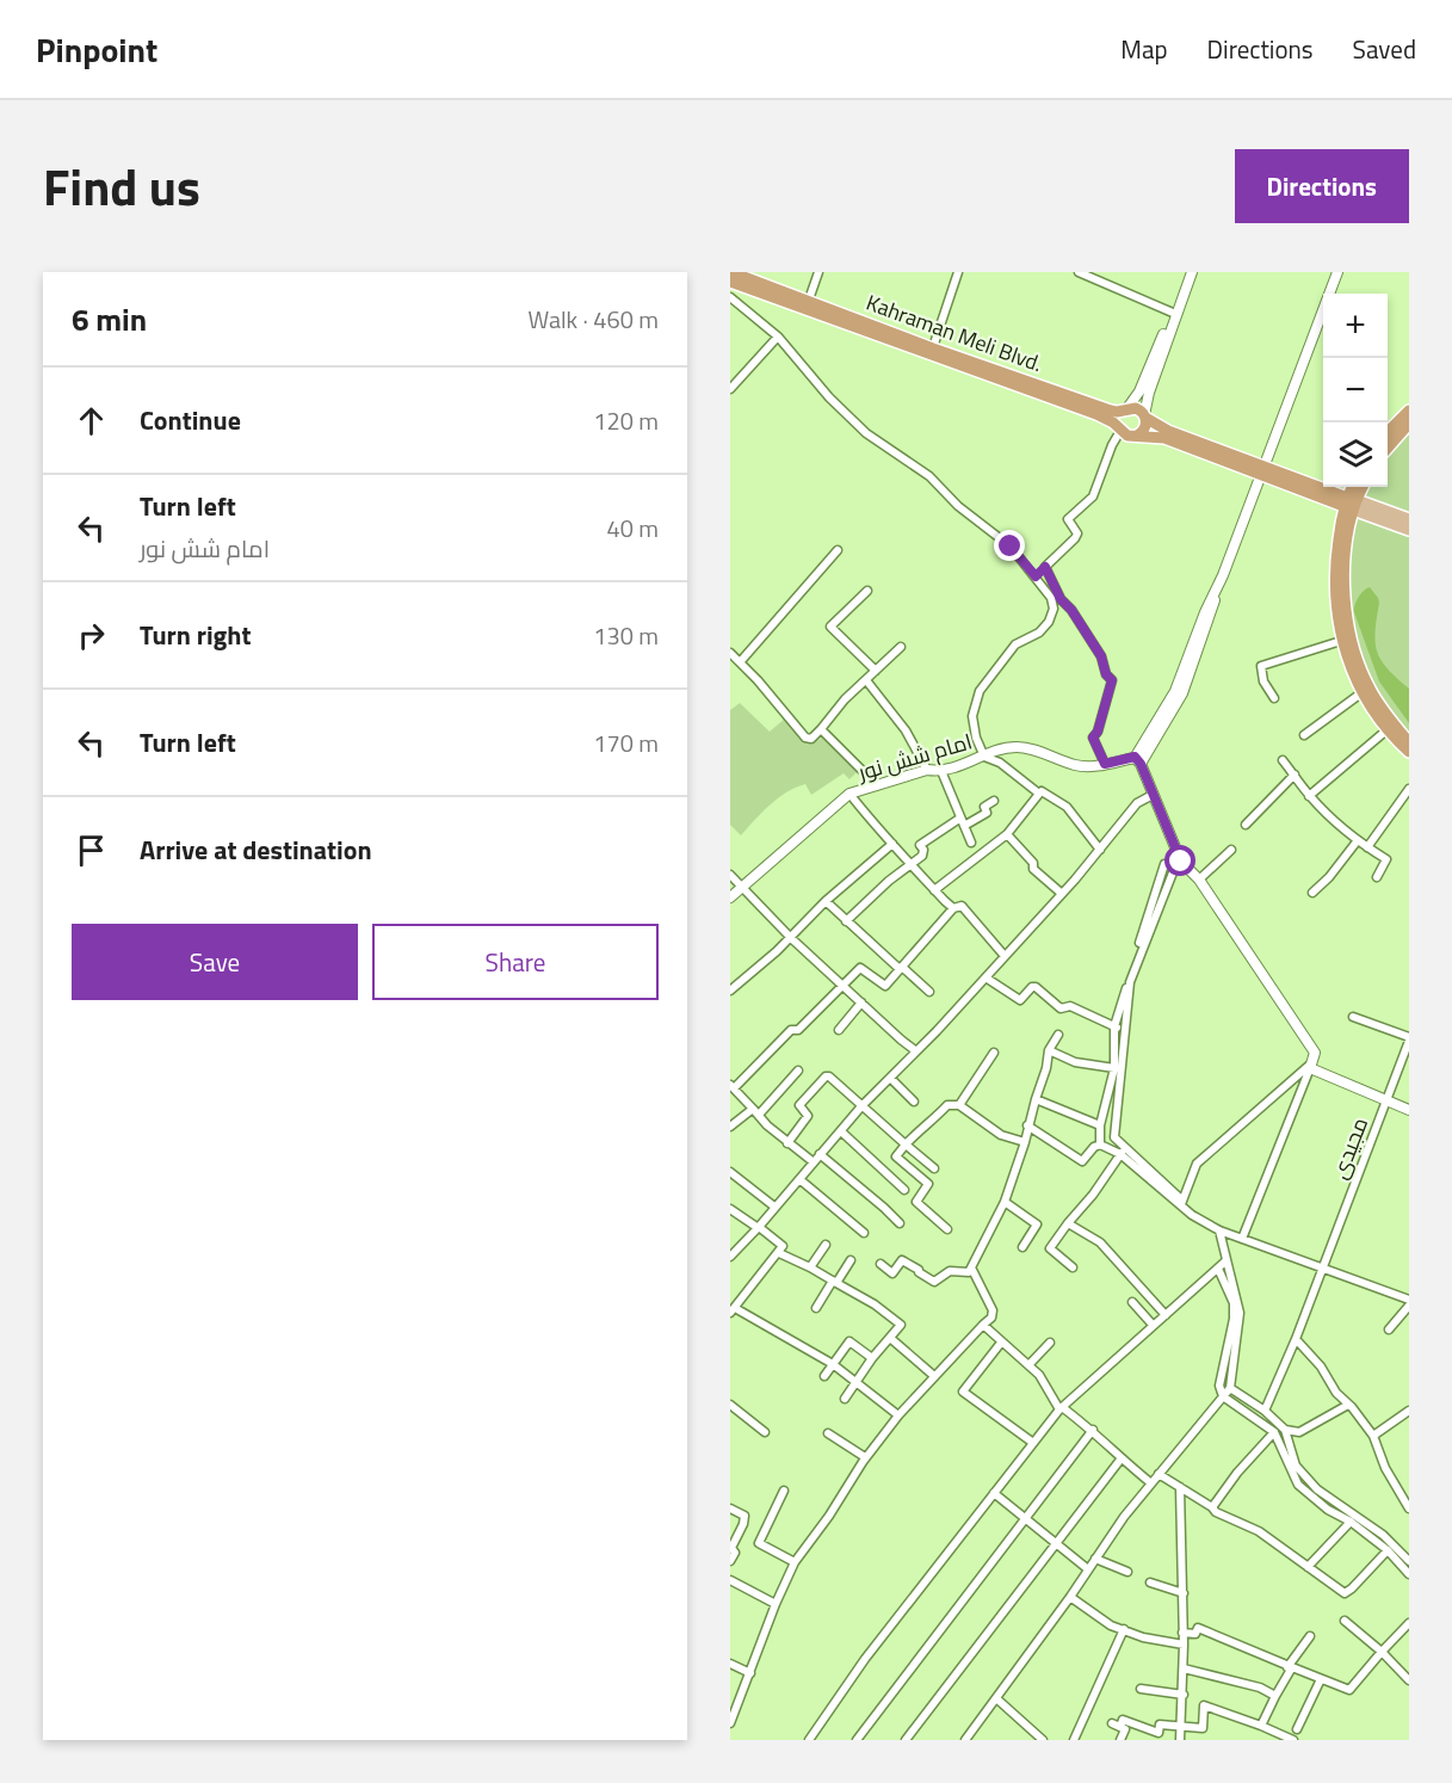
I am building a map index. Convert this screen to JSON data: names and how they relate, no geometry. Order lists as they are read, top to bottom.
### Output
{
  "streets": {
    "highway": ["Kahraman Meli Blvd."],
    "street": ["امام شش نور", "مجیدی"]
  },
  "page": {
    "header": "Pinpoint",
    "nav": ["Map", "Directions", "Saved"],
    "title": "Find us",
    "buttons": [
      "Directions",
      ["Save", "Share"]
    ],
    "heading": ["6 min", "Walk · 460 m"],
    "map_buttons": ["+", "−"],
    "list": [
      ["Continue", "120 m"],
      ["Turn left", "امام شش نور", "40 m"],
      ["Turn right", "130 m"],
      ["Turn left", "170 m"],
      "Arrive at destination"
    ]
  }
}
